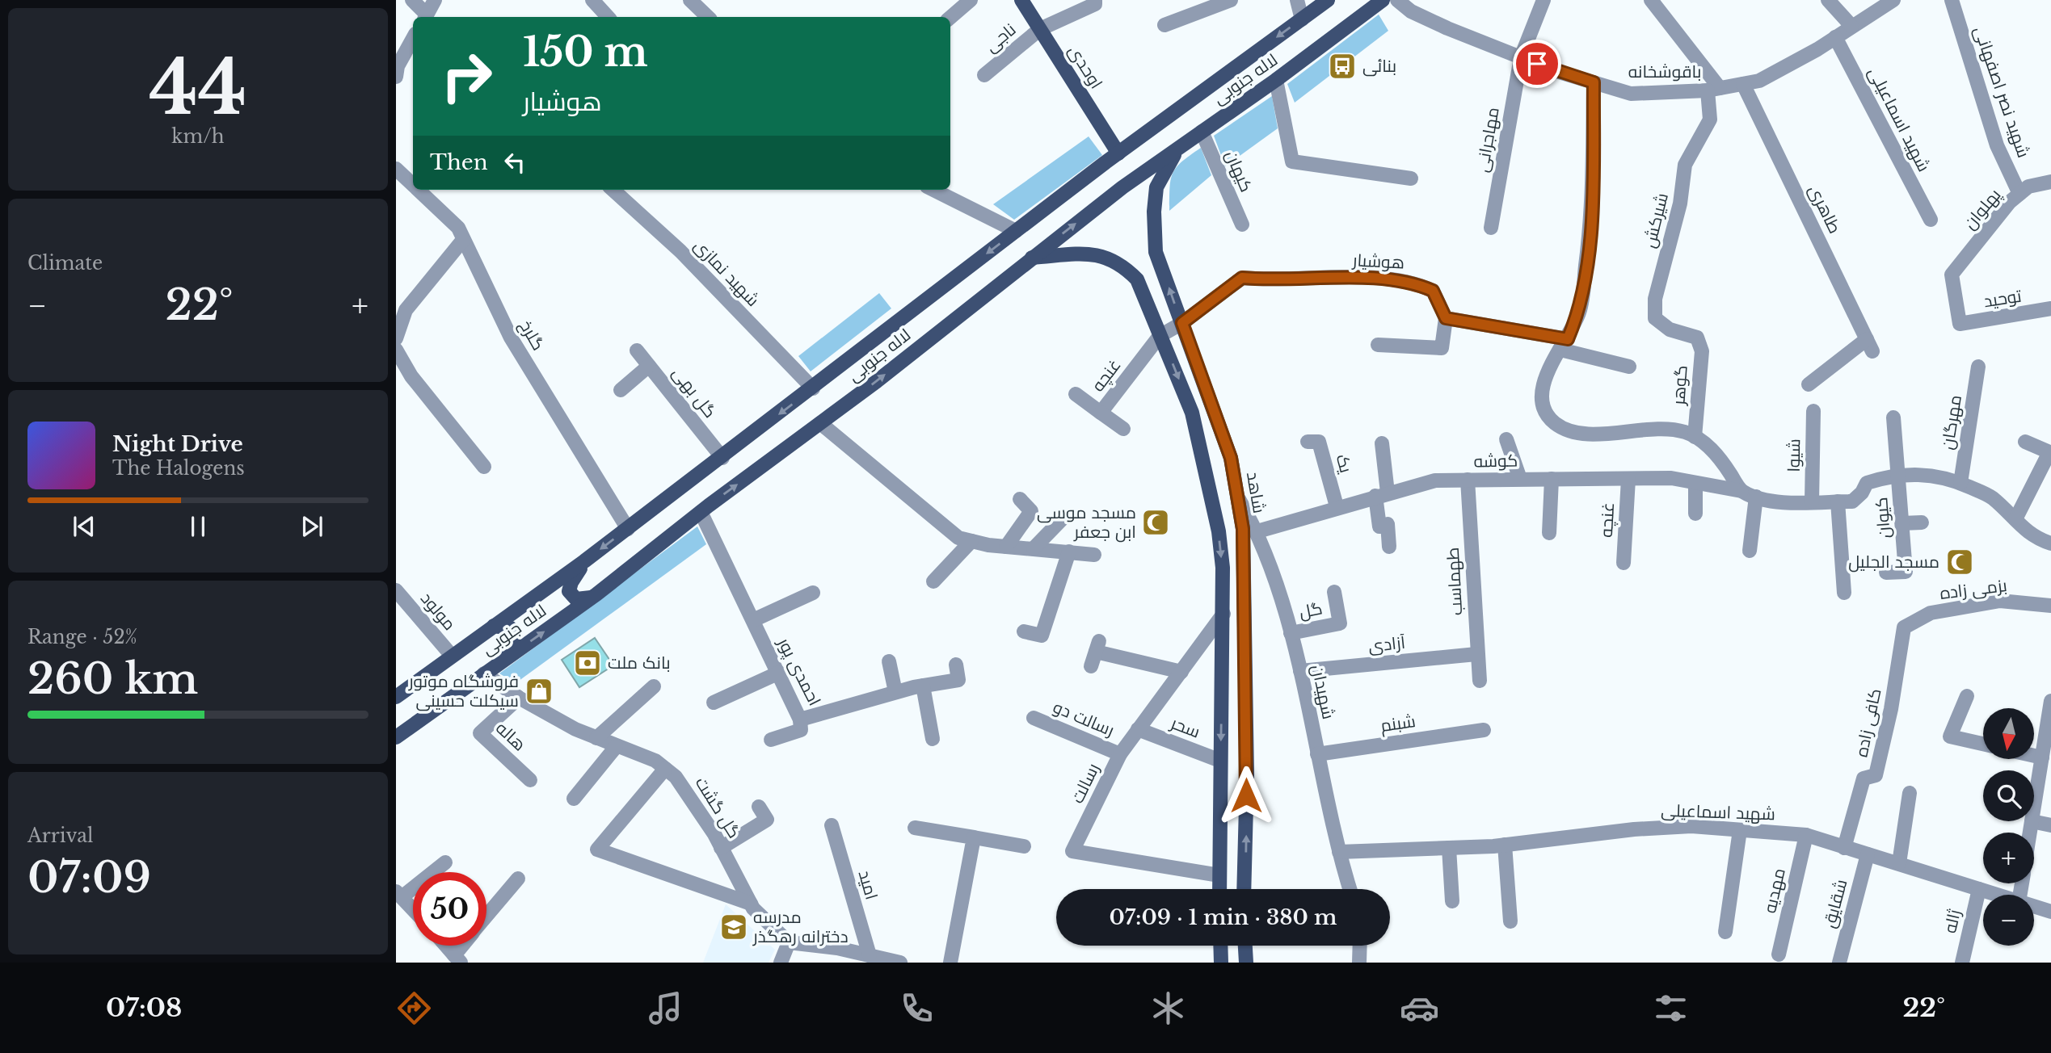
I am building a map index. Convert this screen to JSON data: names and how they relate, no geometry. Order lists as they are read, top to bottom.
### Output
{
  "streets": {
    "main road": ["اوحدی", "لاله جنوبی", "شاهد"],
    "street": [
      "ناجی",
      "باقوشخانه",
      "شهید نصر اصفهانی",
      "شهید اسماعیلی",
      "مهاجرانی",
      "کیهان",
      "طاهری",
      "پهلوان",
      "شیرکش",
      "هوشیار",
      "شهید نمازی",
      "توحید",
      "گلرخ",
      "غنچه",
      "گوهر",
      "گل بهی",
      "مهرگان",
      "شیوا",
      "کوشه",
      "یک",
      "کیوان",
      "طهماسب",
      "بزمی زاده",
      "گل",
      "مولود",
      "آزادی",
      "احمدی پور",
      "شهیدان",
      "رسالت دو",
      "کافی زاده",
      "شبنم",
      "سحر",
      "هاله",
      "رسالت",
      "گل گشت",
      "امید",
      "مهدیه",
      "شقایق",
      "ژاله"
    ]
  },
  "crossings": [
    ["ناجی", "اوحدی"],
    ["اوحدی", "لاله جنوبی"],
    ["باقوشخانه", "شهید اسماعیلی"],
    ["باقوشخانه", "مهاجرانی"],
    ["باقوشخانه", "طاهری"],
    ["باقوشخانه", "شیرکش"],
    ["لاله جنوبی", "کیهان"],
    ["لاله جنوبی", "شهید نمازی"],
    ["لاله جنوبی", "گلرخ"],
    ["لاله جنوبی", "گل بهی"],
    ["لاله جنوبی", "شاهد"],
    ["لاله جنوبی", "مولود"],
    ["لاله جنوبی", "احمدی پور"],
    ["لاله جنوبی", "گل گشت"],
    ["شهید نصر اصفهانی", "پهلوان"],
    ["شهید اسماعیلی", "شهیدان"],
    ["شهید اسماعیلی", "کافی زاده"],
    ["شهید اسماعیلی", "مهدیه"],
    ["شهید اسماعیلی", "شقایق"],
    ["شهید اسماعیلی", "ژاله"],
    ["پهلوان", "توحید"],
    ["شیرکش", "گوهر"],
    ["هوشیار", "غنچه"],
    ["هوشیار", "شاهد"],
    ["غنچه", "کوشه"],
    ["شیوا", "کوشه"],
    ["کوشه", "یک"],
    ["کوشه", "طهماسب"],
    ["کوشه", "شهیدان"],
    ["شاهد", "شهیدان"],
    ["طهماسب", "آزادی"],
    ["بزمی زاده", "کافی زاده"],
    ["گل", "شهیدان"],
    ["آزادی", "شهیدان"],
    ["شهیدان", "شبنم"],
    ["رسالت دو", "رسالت"],
    ["سحر", "رسالت"],
    ["هاله", "گل گشت"]
  ],
  "places": {
    "bus stop": ["بنائی"],
    "mosque": ["مسجد موسی ابن جعفر", "مسجد الجلیل"],
    "bank": ["بانک ملت"],
    "shop": ["فروشگاه موتور سیکلت حسینی"],
    "school or university": ["مدرسه دخترانه رهگذر"]
  },
  "north": "bottom",
  "page": {
    "tile": [
      ["44", "km/h"],
      "Climate",
      ["Range · 52%", "260 km"],
      ["Arrival", "07:09"]
    ],
    "turn": ["150 m", "هوشیار"],
    "then": "Then",
    "heat": ["−", "22°", "+"],
    "song": ["Night Drive", "The Halogens"],
    "map_buttons": ["+", "−"],
    "limit": "50",
    "trip": "07:09 · 1 min · 380 m",
    "tabs": ["07:08", "22°"]
  }
}
